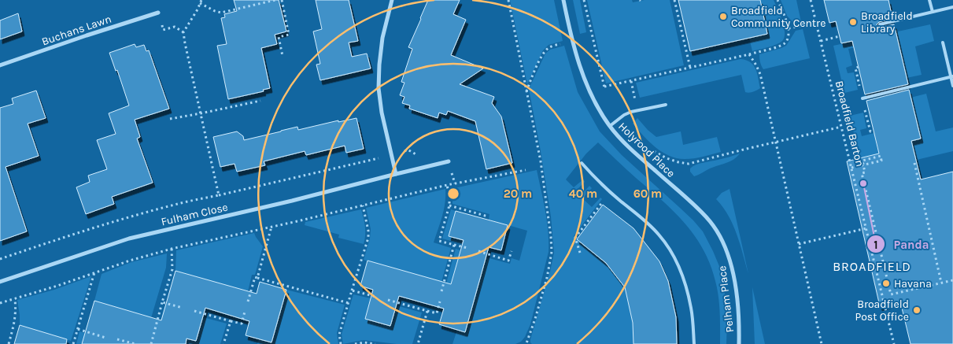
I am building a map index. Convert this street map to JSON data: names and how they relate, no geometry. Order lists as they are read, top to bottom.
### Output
{
  "streets": {
    "street": [
      "Buchans Lawn",
      "Holyrood Place",
      "Fulham Close",
      "Pelham Place"
    ],
    "path": ["Broadfield Barton"]
  },
  "crossings": [
    ["Holyrood Place", "Pelham Place"]
  ],
  "districts": ["BROADFIELD"],
  "places": [
    "Broadfield Community Centre",
    "Broadfield Library",
    "Panda",
    "Havana",
    "Broadfield Post Office"
  ],
  "rings": ["20 m", "40 m", "60 m"]
}
